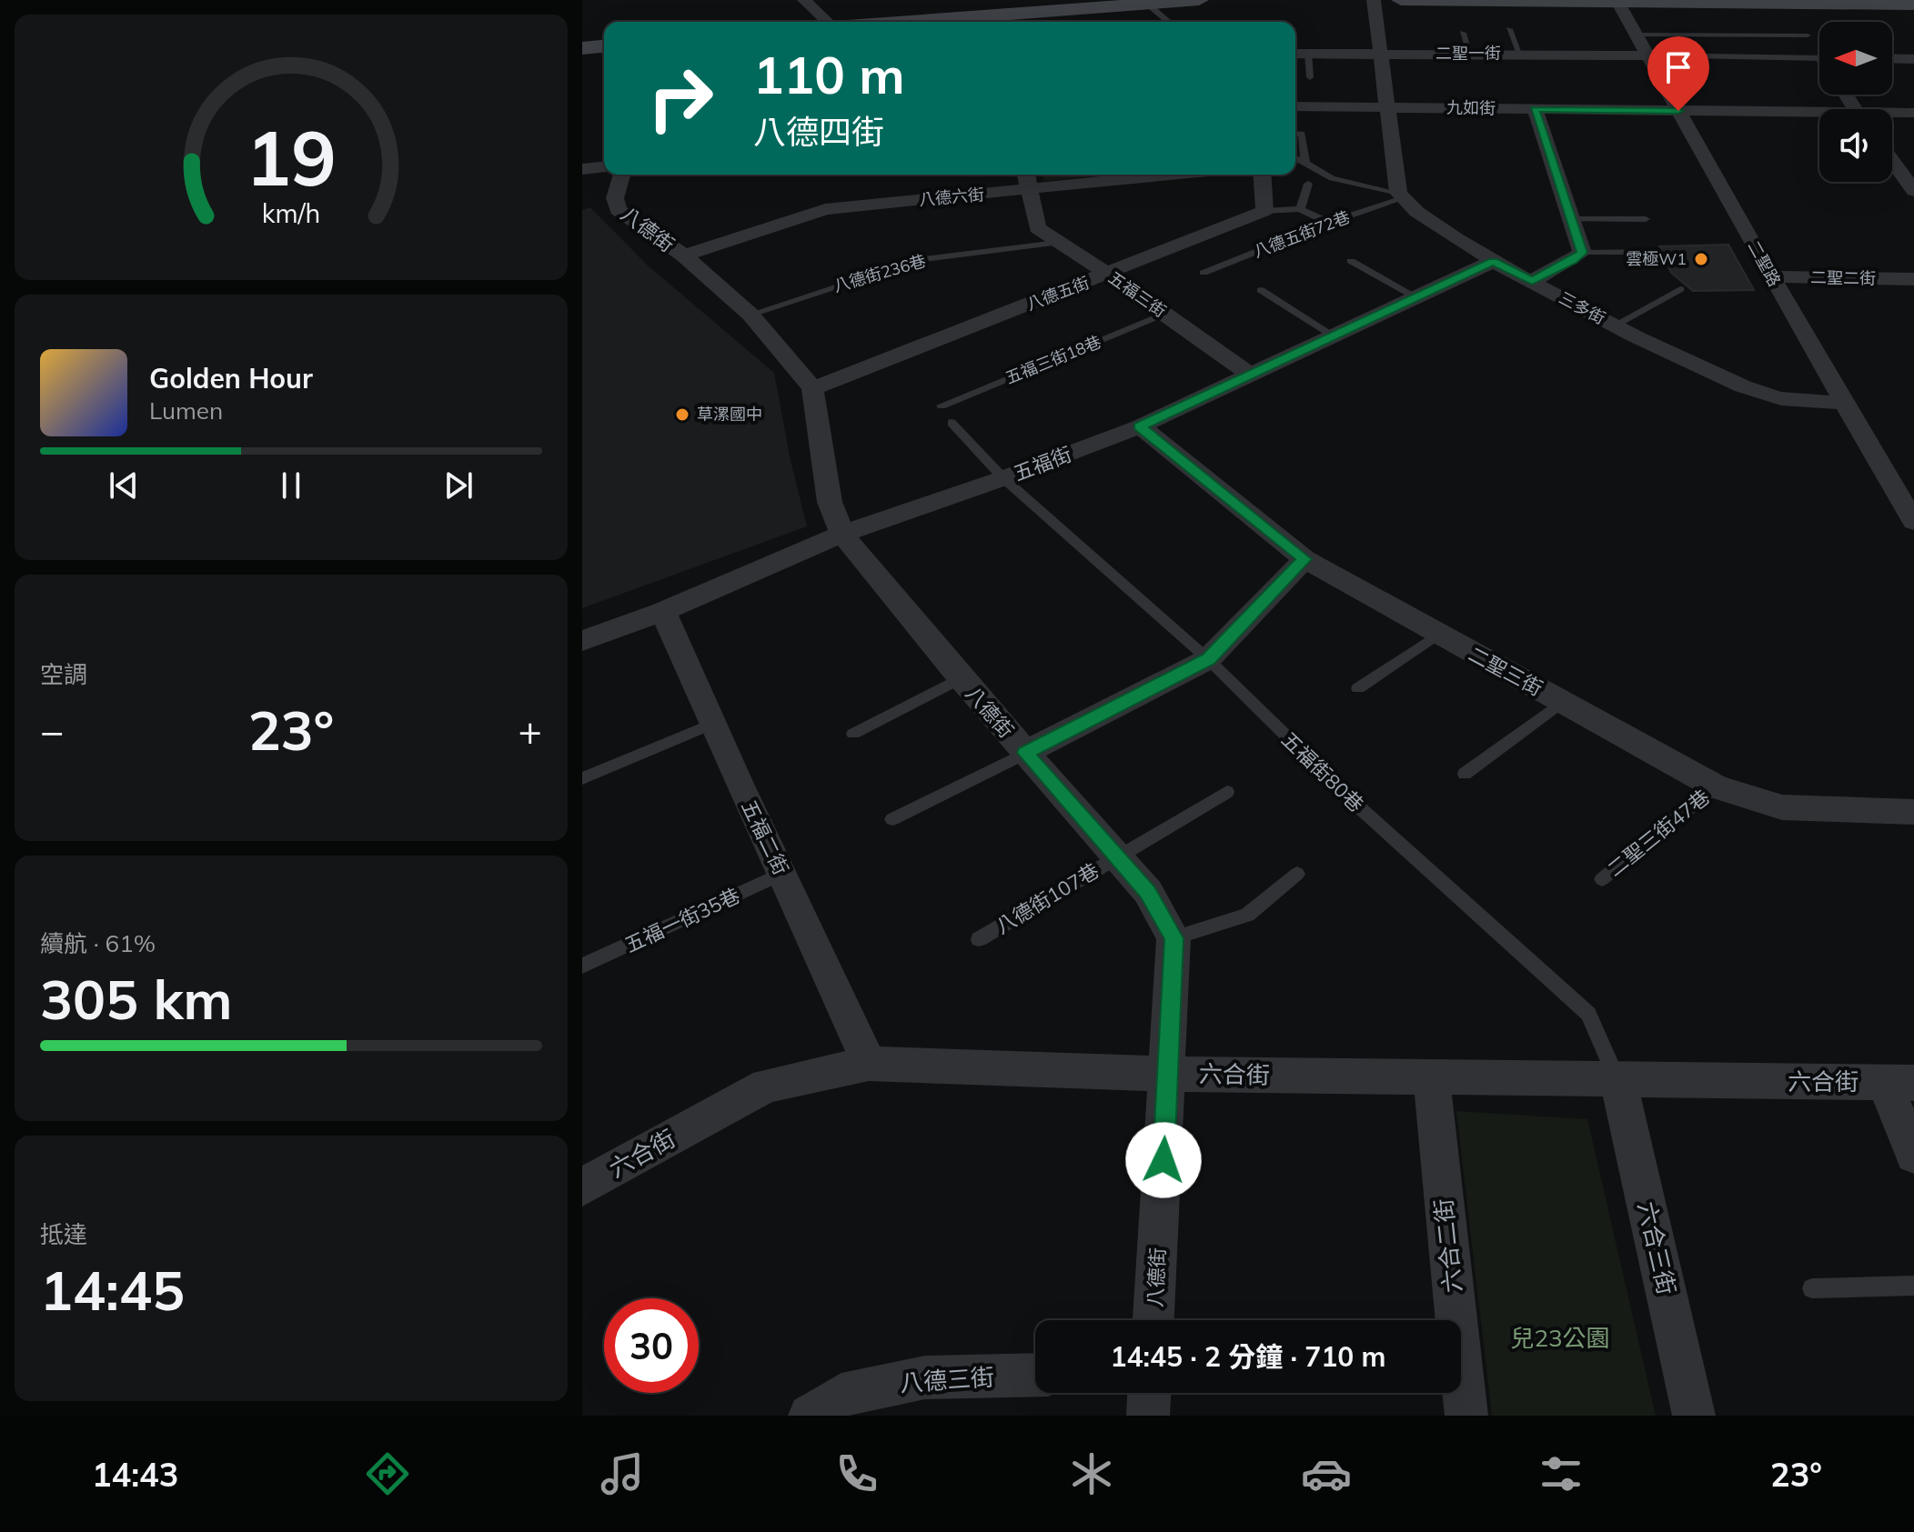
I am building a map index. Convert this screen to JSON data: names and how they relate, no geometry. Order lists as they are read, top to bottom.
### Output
{
  "streets": {
    "street": [
      "二聖一街",
      "九如街",
      "八德六街",
      "八德街",
      "二聖路",
      "二聖二街",
      "八德五街",
      "五福三街",
      "三多街",
      "五福街",
      "二聖三街",
      "五福二街",
      "六合街",
      "六合二街",
      "六合三街",
      "八德三街"
    ],
    "lane": [
      "八德五街72巷",
      "八德街236巷",
      "五福三街18巷",
      "五福街80巷",
      "二聖三街47巷",
      "八德街107巷",
      "五福一街35巷"
    ]
  },
  "crossings": [
    ["二聖一街", "二聖路"],
    ["九如街", "二聖路"],
    ["八德六街", "八德街"],
    ["八德六街", "五福三街"],
    ["八德街", "八德街236巷"],
    ["八德街", "八德五街"],
    ["八德街", "五福街"],
    ["八德街", "八德街107巷"],
    ["八德街", "六合街"],
    ["八德五街72巷", "三多街"],
    ["二聖路", "二聖二街"],
    ["二聖路", "三多街"],
    ["八德街236巷", "五福三街"],
    ["八德五街", "五福三街"],
    ["五福三街", "五福三街18巷"],
    ["五福三街", "五福街"],
    ["三多街", "五福街"],
    ["五福街", "二聖三街"],
    ["五福街", "五福街80巷"],
    ["五福街", "五福二街"],
    ["二聖三街", "二聖三街47巷"],
    ["五福街80巷", "六合街"],
    ["五福街80巷", "六合三街"],
    ["五福二街", "五福一街35巷"],
    ["五福二街", "六合街"],
    ["六合街", "六合二街"],
    ["六合街", "六合三街"]
  ],
  "parks": ["兒23公園"],
  "places": ["雲極W1", "草漯國中"],
  "north": "left",
  "page": {
    "turn": ["110 m", "八德四街"],
    "song": ["Golden Hour", "Lumen"],
    "tile": [
      "空調",
      ["續航 · 61%", "305 km"],
      ["抵達", "14:45"]
    ],
    "heat": ["−", "23°", "+"],
    "limit": "30",
    "trip": "14:45 · 2 分鐘 · 710 m",
    "tabs": ["14:43", "23°"],
    "gauge": ["19", "km/h"]
  }
}
